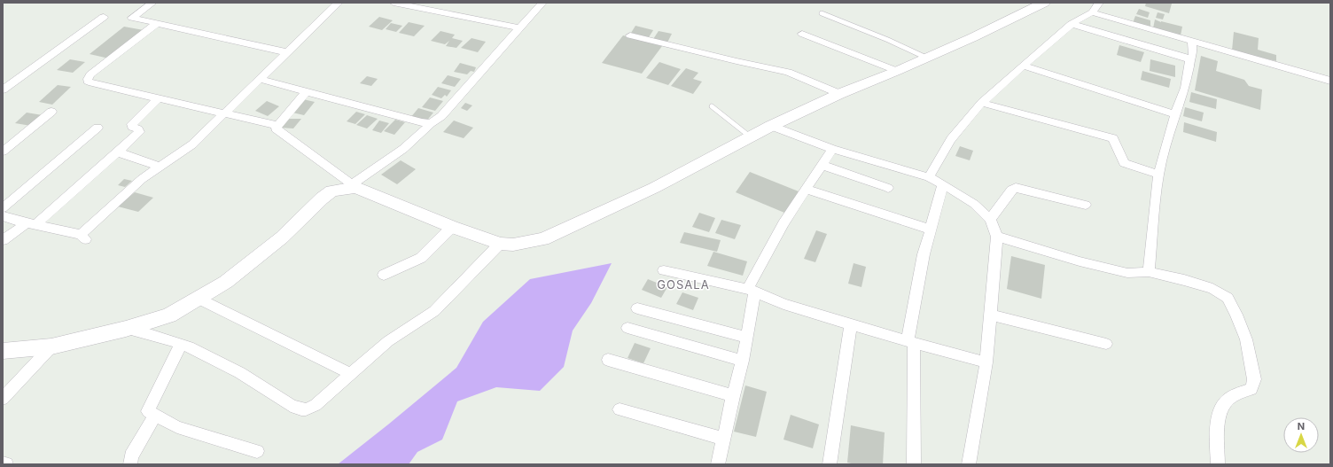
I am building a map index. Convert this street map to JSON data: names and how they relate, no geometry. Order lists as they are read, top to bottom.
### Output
{
  "districts": ["GOSALA"],
  "north": "top"
}
